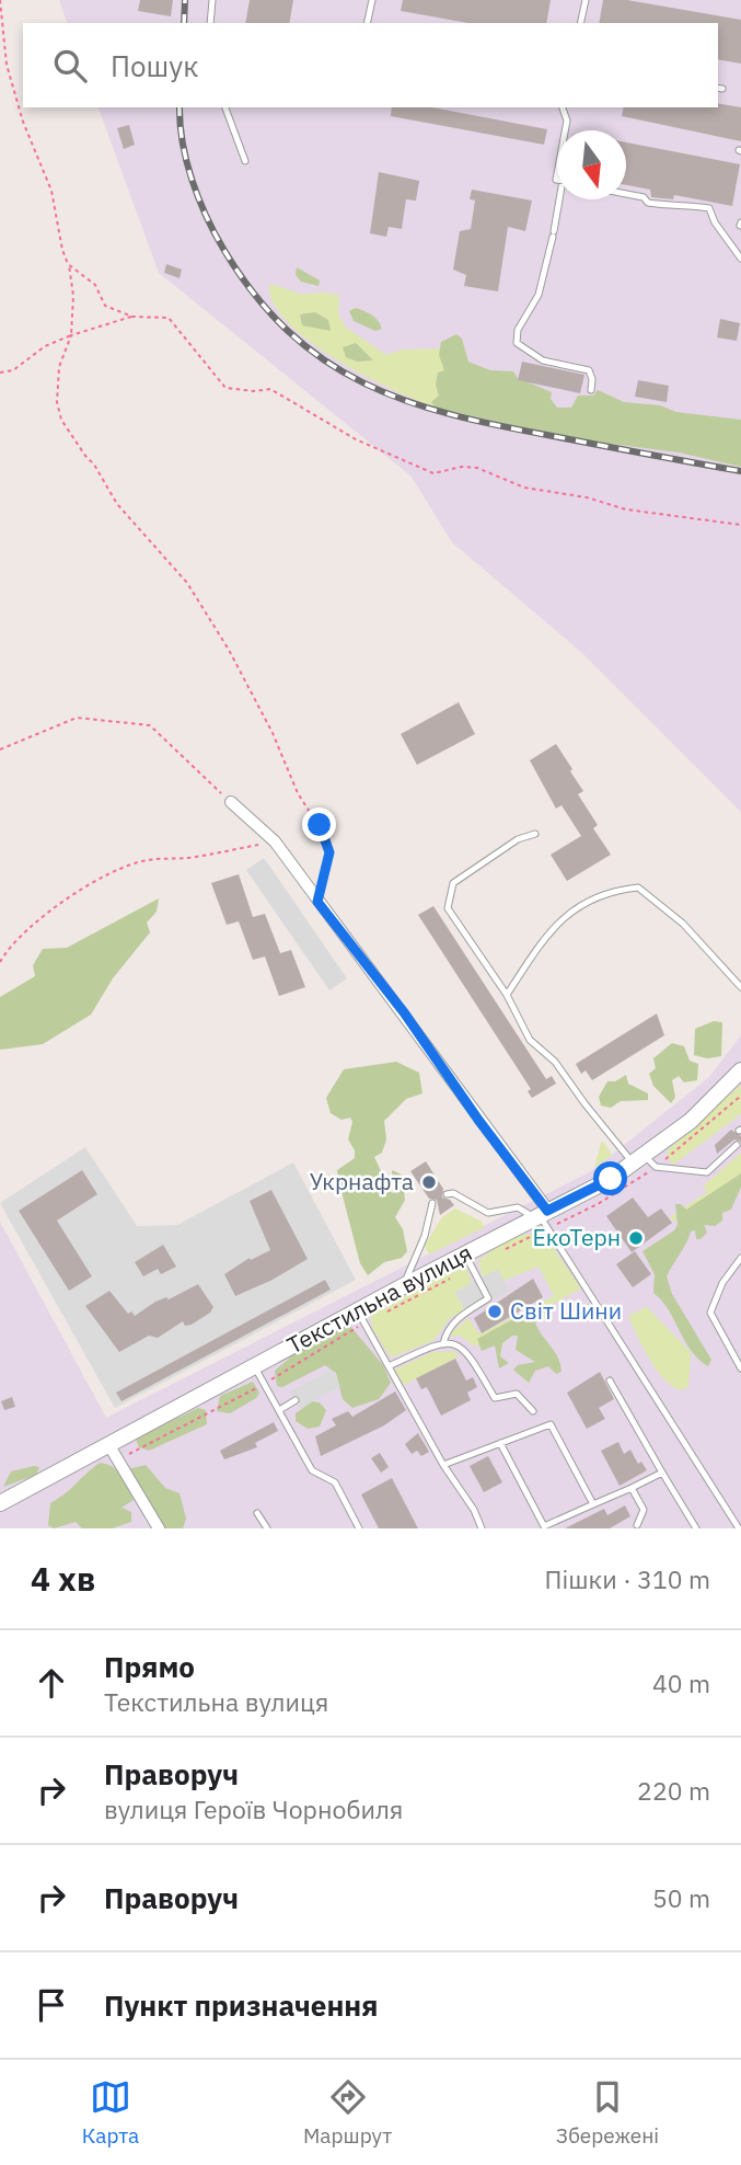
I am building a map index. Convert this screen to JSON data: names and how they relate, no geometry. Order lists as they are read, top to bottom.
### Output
{
  "streets": {
    "street": ["Текстильна вулиця"]
  },
  "places": ["Укрнафта", "ЕкоТерн", "Світ Шини"],
  "north": "bottom",
  "page": {
    "search": "Пошук",
    "heading": ["4 хв", "Пішки · 310 m"],
    "list": [
      ["Прямо", "Текстильна вулиця", "40 m"],
      ["Праворуч", "вулиця Героїв Чорнобиля", "220 m"],
      ["Праворуч", "50 m"],
      "Пункт призначення"
    ],
    "nav": ["Карта", "Маршрут", "Збережені"]
  }
}
